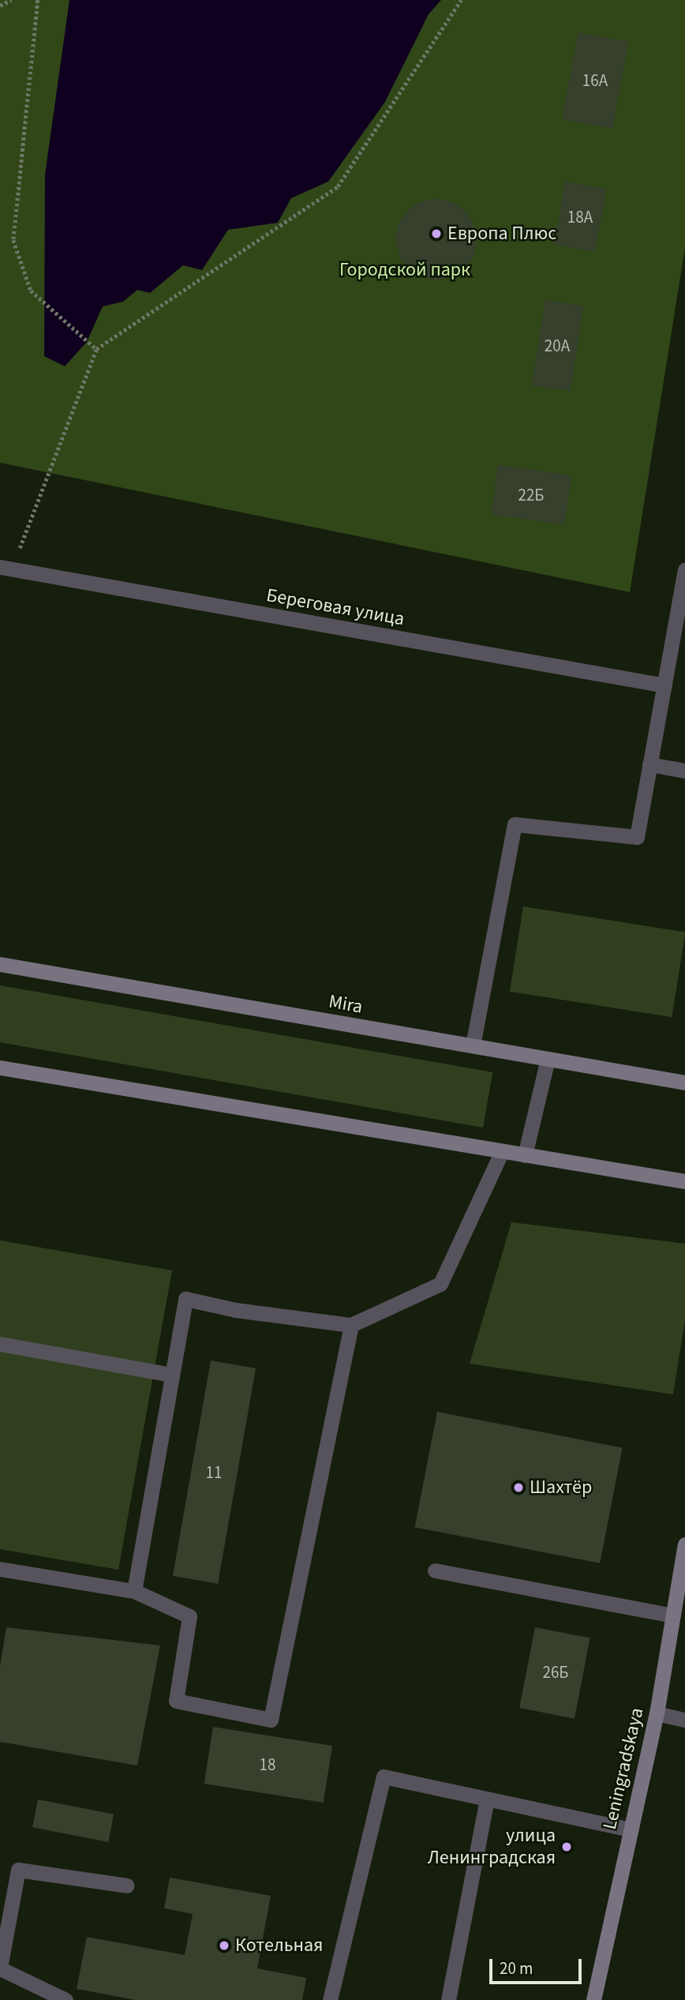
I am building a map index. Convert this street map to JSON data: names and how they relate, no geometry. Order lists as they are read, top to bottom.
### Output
{
  "streets": {
    "main road": ["Mira", "Leningradskaya"],
    "street": ["Береговая улица"]
  },
  "parks": ["Городской парк"],
  "places": [
    "Европа Плюс",
    "Шахтёр",
    "улица Ленинградская",
    "Котельная"
  ],
  "house_numbers": [
    "16А",
    "18А",
    "20А",
    "22Б",
    "11",
    "26Б",
    "18"
  ],
  "scale_bar": "20 m"
}
